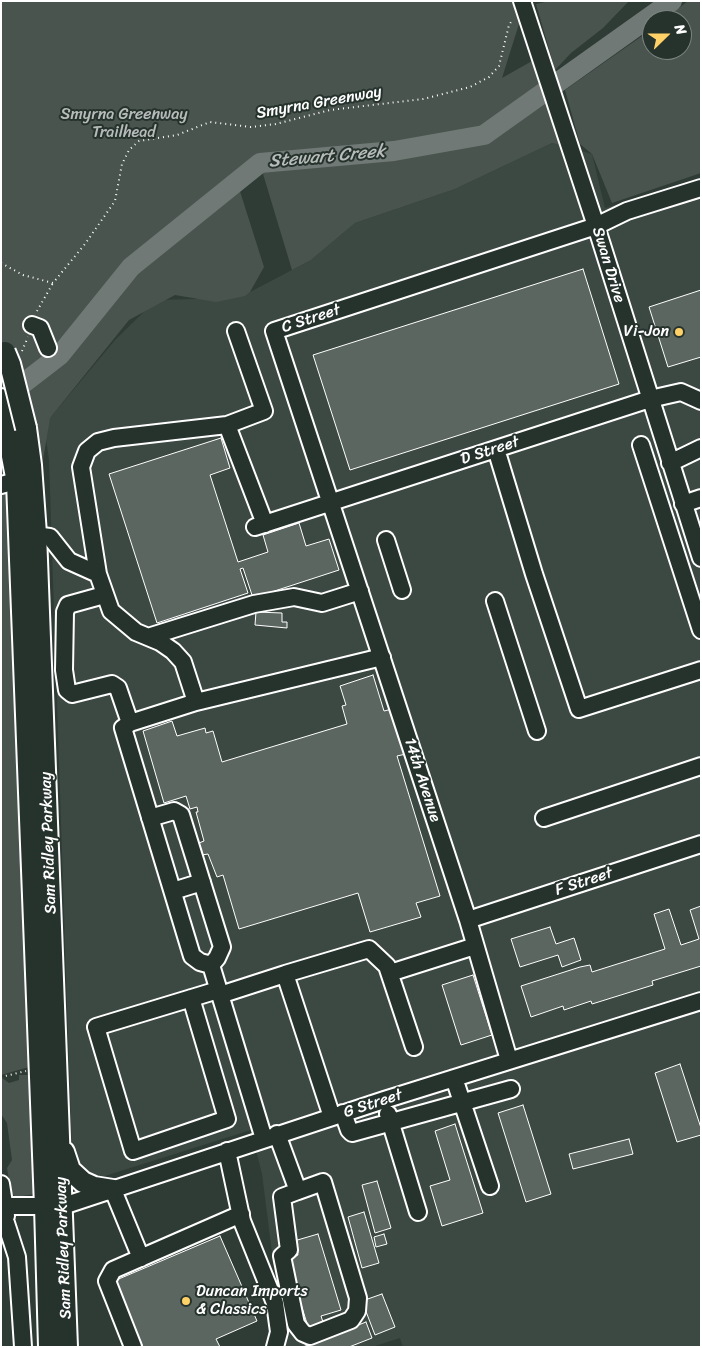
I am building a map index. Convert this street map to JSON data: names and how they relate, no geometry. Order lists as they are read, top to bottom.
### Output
{
  "streets": {
    "main road": ["Sam Ridley Parkway"],
    "street": [
      "Swan Drive",
      "C Street",
      "D Street",
      "14th Avenue",
      "F Street",
      "G Street"
    ],
    "path": ["Smyrna Greenway"]
  },
  "crossings": [
    ["Swan Drive", "C Street"],
    ["Swan Drive", "D Street"],
    ["C Street", "D Street"],
    ["C Street", "14th Avenue"],
    ["D Street", "14th Avenue"],
    ["14th Avenue", "F Street"],
    ["14th Avenue", "G Street"],
    ["Sam Ridley Parkway", "G Street"]
  ],
  "water": ["Stewart Creek"],
  "parks": ["Smyrna Greenway Trailhead"],
  "places": ["Vi-Jon", "Duncan Imports & Classics"],
  "north": "right"
}
